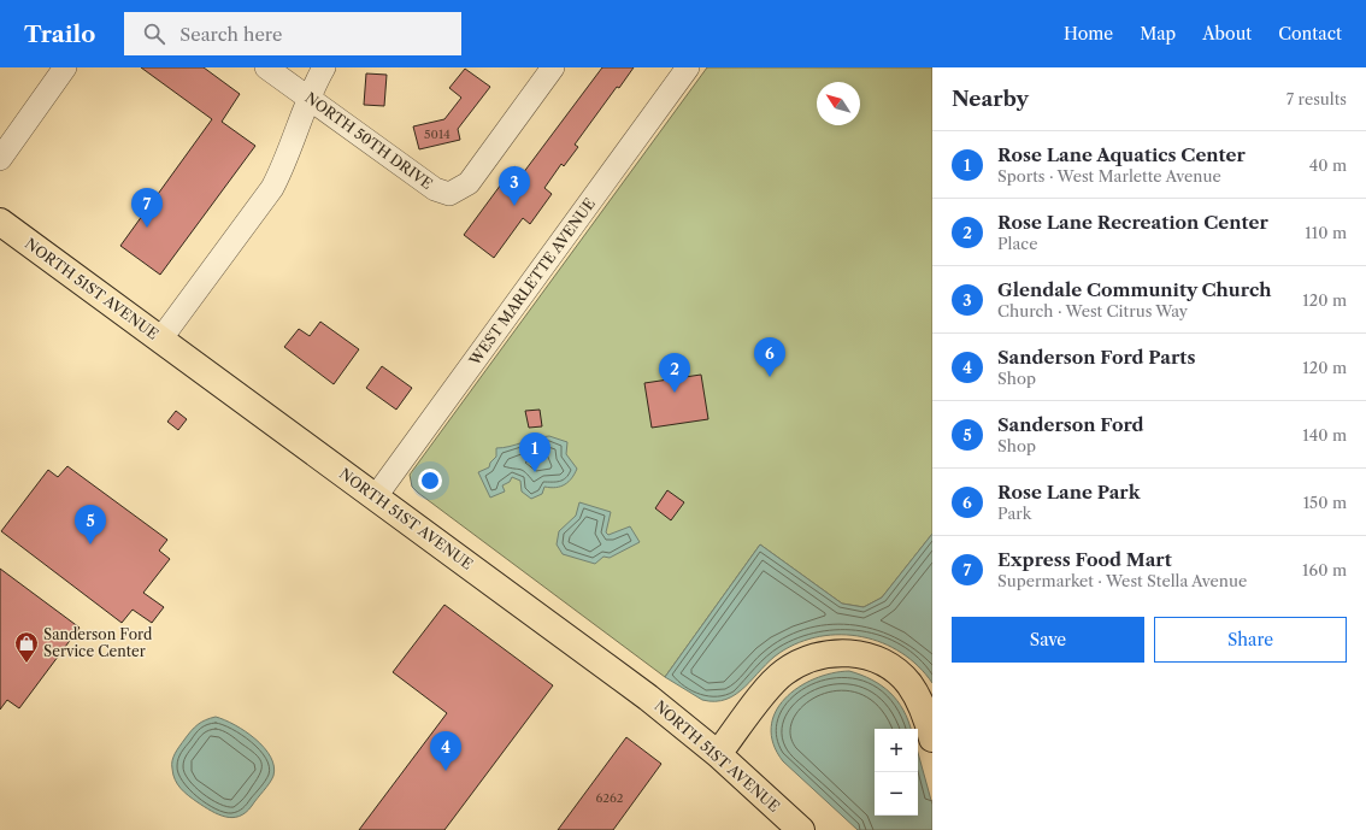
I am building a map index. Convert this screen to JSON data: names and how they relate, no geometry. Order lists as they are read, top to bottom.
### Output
{
  "streets": {
    "main road": ["NORTH 51ST AVENUE"],
    "street": ["NORTH 50TH DRIVE", "WEST MARLETTE AVENUE"]
  },
  "crossings": [
    ["WEST MARLETTE AVENUE", "NORTH 51ST AVENUE"]
  ],
  "places": {
    "shop": ["Sanderson Ford Service Center"]
  },
  "house_numbers": ["5014", "6262"],
  "north": "top left",
  "page": {
    "header": "Trailo",
    "search": "Search here",
    "nav": [
      "Home",
      "Map",
      "About",
      "Contact"
    ],
    "heading": ["Nearby", "7 results"],
    "list": [
      {
        "mark": "1",
        "name": "Rose Lane Aquatics Center",
        "note": "Sports · West Marlette Avenue",
        "value": "40 m"
      },
      {
        "mark": "2",
        "name": "Rose Lane Recreation Center",
        "note": "Place",
        "value": "110 m"
      },
      {
        "mark": "3",
        "name": "Glendale Community Church",
        "note": "Church · West Citrus Way",
        "value": "120 m"
      },
      {
        "mark": "4",
        "name": "Sanderson Ford Parts",
        "note": "Shop",
        "value": "120 m"
      },
      {
        "mark": "5",
        "name": "Sanderson Ford",
        "note": "Shop",
        "value": "140 m"
      },
      {
        "mark": "6",
        "name": "Rose Lane Park",
        "note": "Park",
        "value": "150 m"
      },
      {
        "mark": "7",
        "name": "Express Food Mart",
        "note": "Supermarket · West Stella Avenue",
        "value": "160 m"
      }
    ],
    "pins": [
      "3",
      "7",
      "6",
      "2",
      "1",
      "5",
      "4"
    ],
    "buttons": ["Save", "Share"],
    "map_buttons": ["+", "−"]
  }
}
